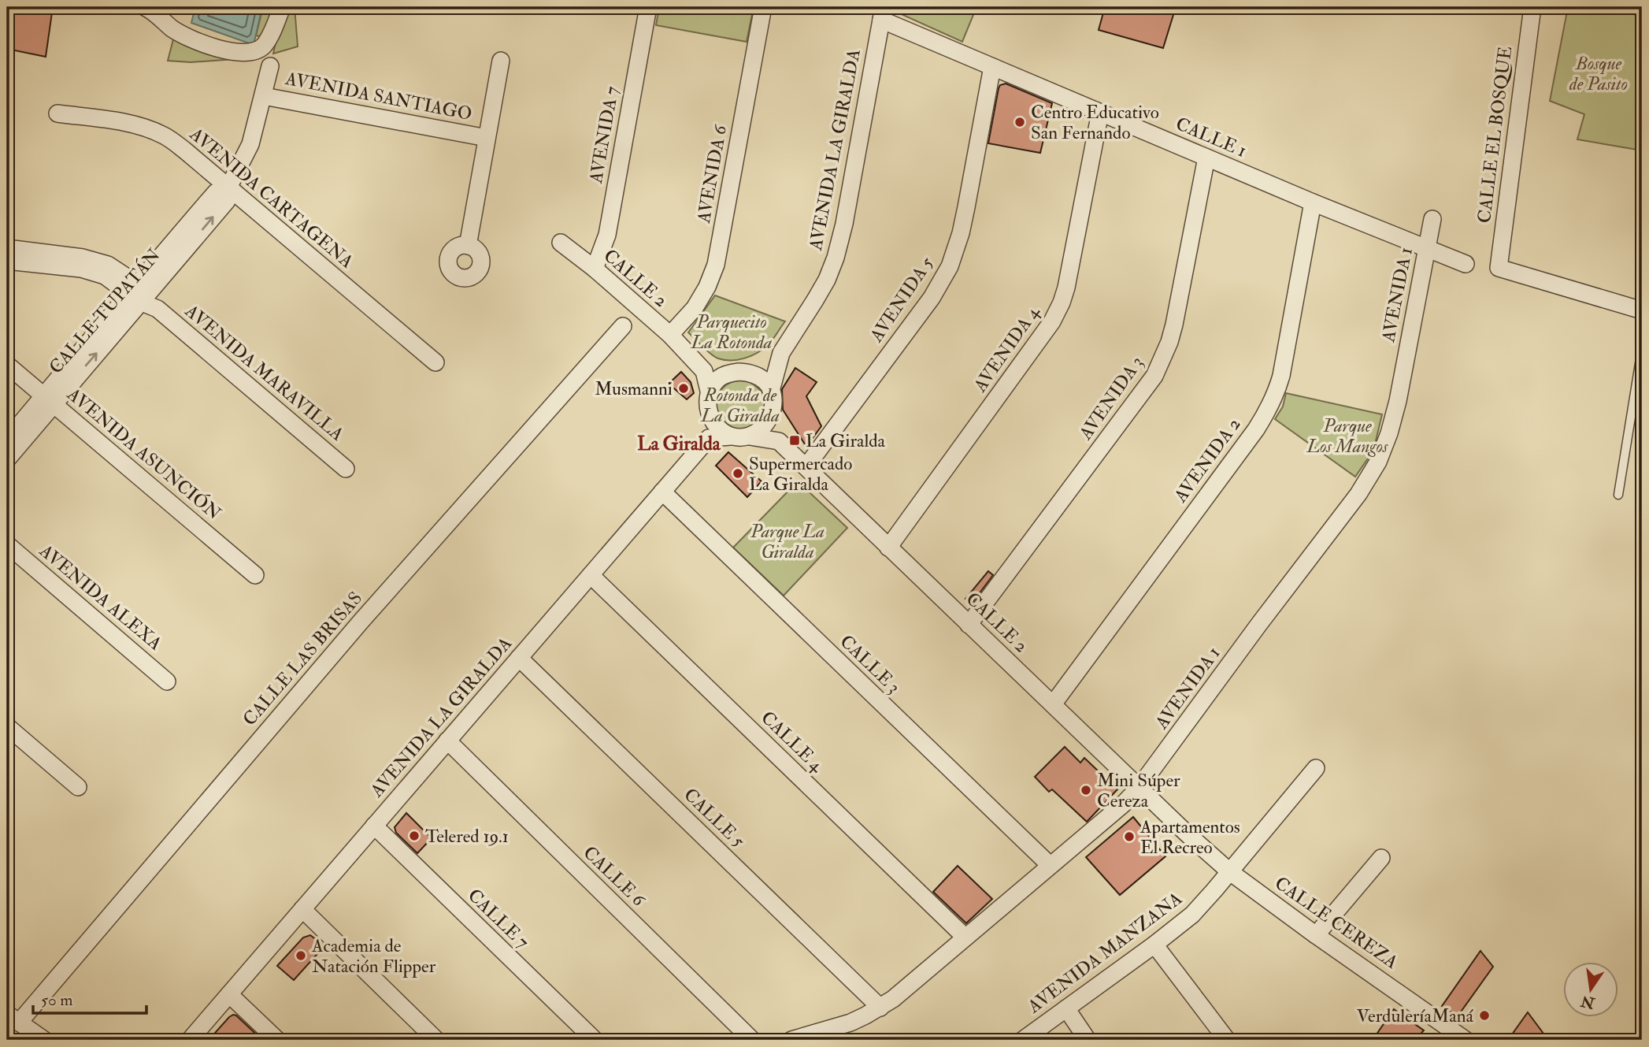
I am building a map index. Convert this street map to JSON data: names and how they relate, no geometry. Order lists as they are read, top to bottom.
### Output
{
  "streets": {
    "street": [
      "AVENIDA SANTIAGO",
      "AVENIDA 7",
      "CALLE EL BOSQUE",
      "CALLE 1",
      "AVENIDA LA GIRALDA",
      "AVENIDA 6",
      "AVENIDA CARTAGENA",
      "CALLE 2",
      "AVENIDA 1",
      "AVENIDA 5",
      "CALLE TUPATÁN",
      "AVENIDA 4",
      "AVENIDA MARAVILLA",
      "AVENIDA 3",
      "AVENIDA ASUNCIÓN",
      "AVENIDA 2",
      "AVENIDA ALEXA",
      "CALLE LAS BRISAS",
      "CALLE 3",
      "CALLE 4",
      "CALLE 5",
      "CALLE 6",
      "CALLE 7",
      "CALLE CEREZA",
      "AVENIDA MANZANA"
    ]
  },
  "crossings": [
    ["AVENIDA SANTIAGO", "CALLE TUPATÁN"],
    ["AVENIDA 7", "CALLE 2"],
    ["CALLE 1", "AVENIDA LA GIRALDA"],
    ["CALLE 1", "AVENIDA 1"],
    ["CALLE 1", "AVENIDA 5"],
    ["CALLE 1", "AVENIDA 4"],
    ["CALLE 1", "AVENIDA 3"],
    ["CALLE 1", "AVENIDA 2"],
    ["AVENIDA LA GIRALDA", "CALLE 3"],
    ["AVENIDA LA GIRALDA", "CALLE 4"],
    ["AVENIDA LA GIRALDA", "CALLE 5"],
    ["AVENIDA LA GIRALDA", "CALLE 6"],
    ["AVENIDA LA GIRALDA", "CALLE 7"],
    ["AVENIDA 6", "CALLE 2"],
    ["AVENIDA CARTAGENA", "CALLE TUPATÁN"],
    ["CALLE 2", "AVENIDA 1"],
    ["CALLE 2", "AVENIDA 5"],
    ["CALLE 2", "AVENIDA 4"],
    ["CALLE 2", "AVENIDA 3"],
    ["CALLE 2", "AVENIDA 2"],
    ["CALLE 2", "CALLE CEREZA"],
    ["AVENIDA 1", "CALLE 3"],
    ["AVENIDA 1", "CALLE 4"],
    ["AVENIDA 1", "CALLE 5"],
    ["CALLE TUPATÁN", "AVENIDA MARAVILLA"],
    ["CALLE TUPATÁN", "AVENIDA ASUNCIÓN"],
    ["CALLE CEREZA", "AVENIDA MANZANA"]
  ],
  "districts": ["La Giralda"],
  "parks": [
    "Bosque de Pasito",
    "Parquecito La Rotonda",
    "Rotonda de La Giralda",
    "Parque Los Mangos",
    "Parque La Giralda"
  ],
  "places": {
    "other": [
      "Centro Educativo San Fernando",
      "Musmanni",
      "Supermercado La Giralda",
      "Mini Súper Cereza",
      "Telered 19.1",
      "Apartamentos El Recreo",
      "Academia de Natación Flipper",
      "VerduleríaManá"
    ],
    "transit": ["La Giralda"]
  },
  "scale_bar": "50 m",
  "north": "bottom"
}
